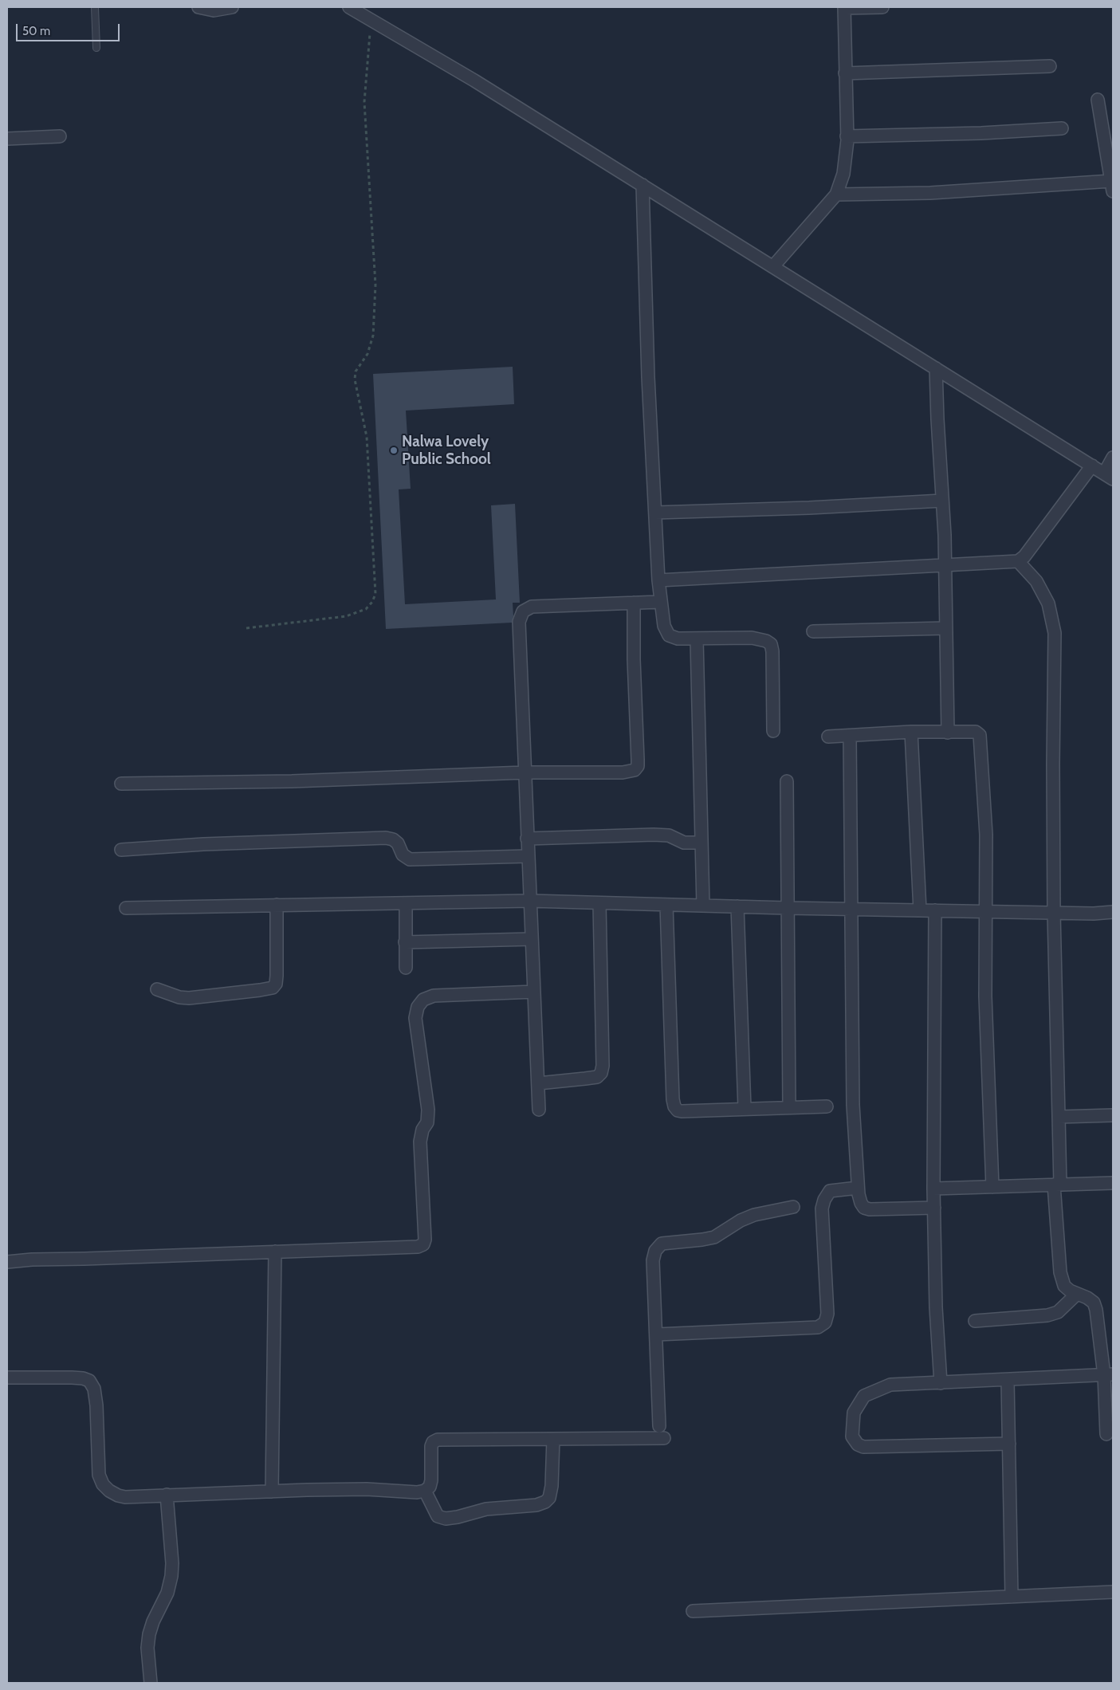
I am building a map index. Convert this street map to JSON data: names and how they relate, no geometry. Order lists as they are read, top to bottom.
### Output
{
  "places": ["Nalwa Lovely Public School"],
  "scale_bar": "50 m"
}
